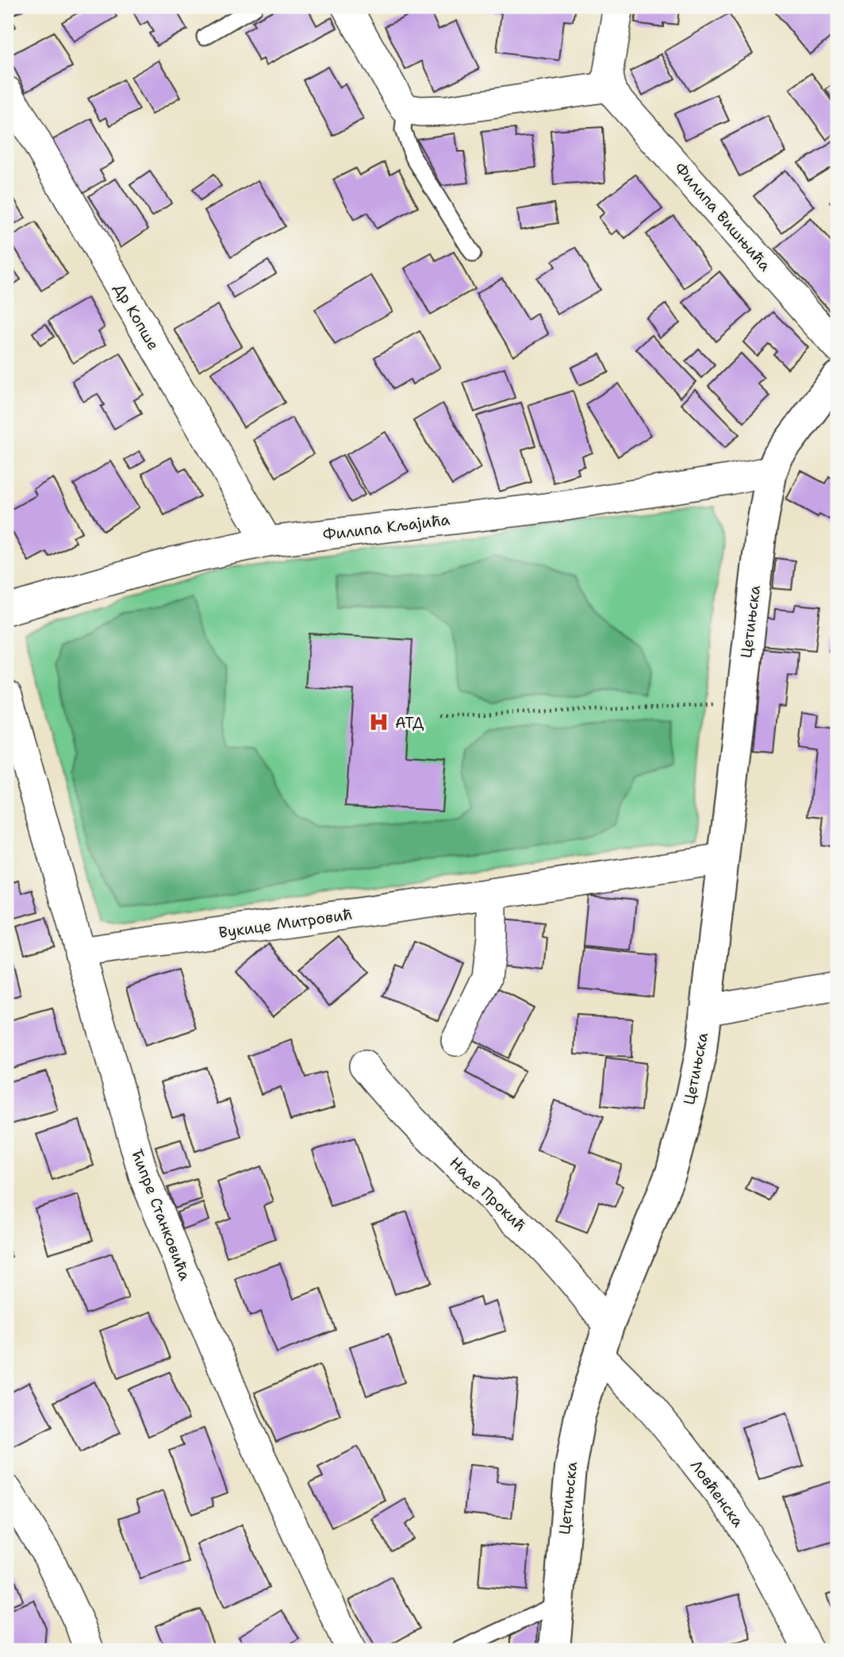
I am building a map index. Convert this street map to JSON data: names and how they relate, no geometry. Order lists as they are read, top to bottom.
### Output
{
  "streets": {
    "street": [
      "Филипа Вишњића",
      "Др Копше",
      "Филипа Кљајића",
      "Цетињска",
      "Вукице Митровић",
      "Наде Прокић",
      "Ћипре Станковића",
      "Ловћенска"
    ]
  },
  "crossings": [
    ["Др Копше", "Филипа Кљајића"],
    ["Филипа Кљајића", "Цетињска"],
    ["Цетињска", "Вукице Митровић"],
    ["Цетињска", "Наде Прокић"],
    ["Цетињска", "Ловћенска"],
    ["Вукице Митровић", "Ћипре Станковића"]
  ],
  "places": {
    "hospital": ["АТД"]
  }
}
